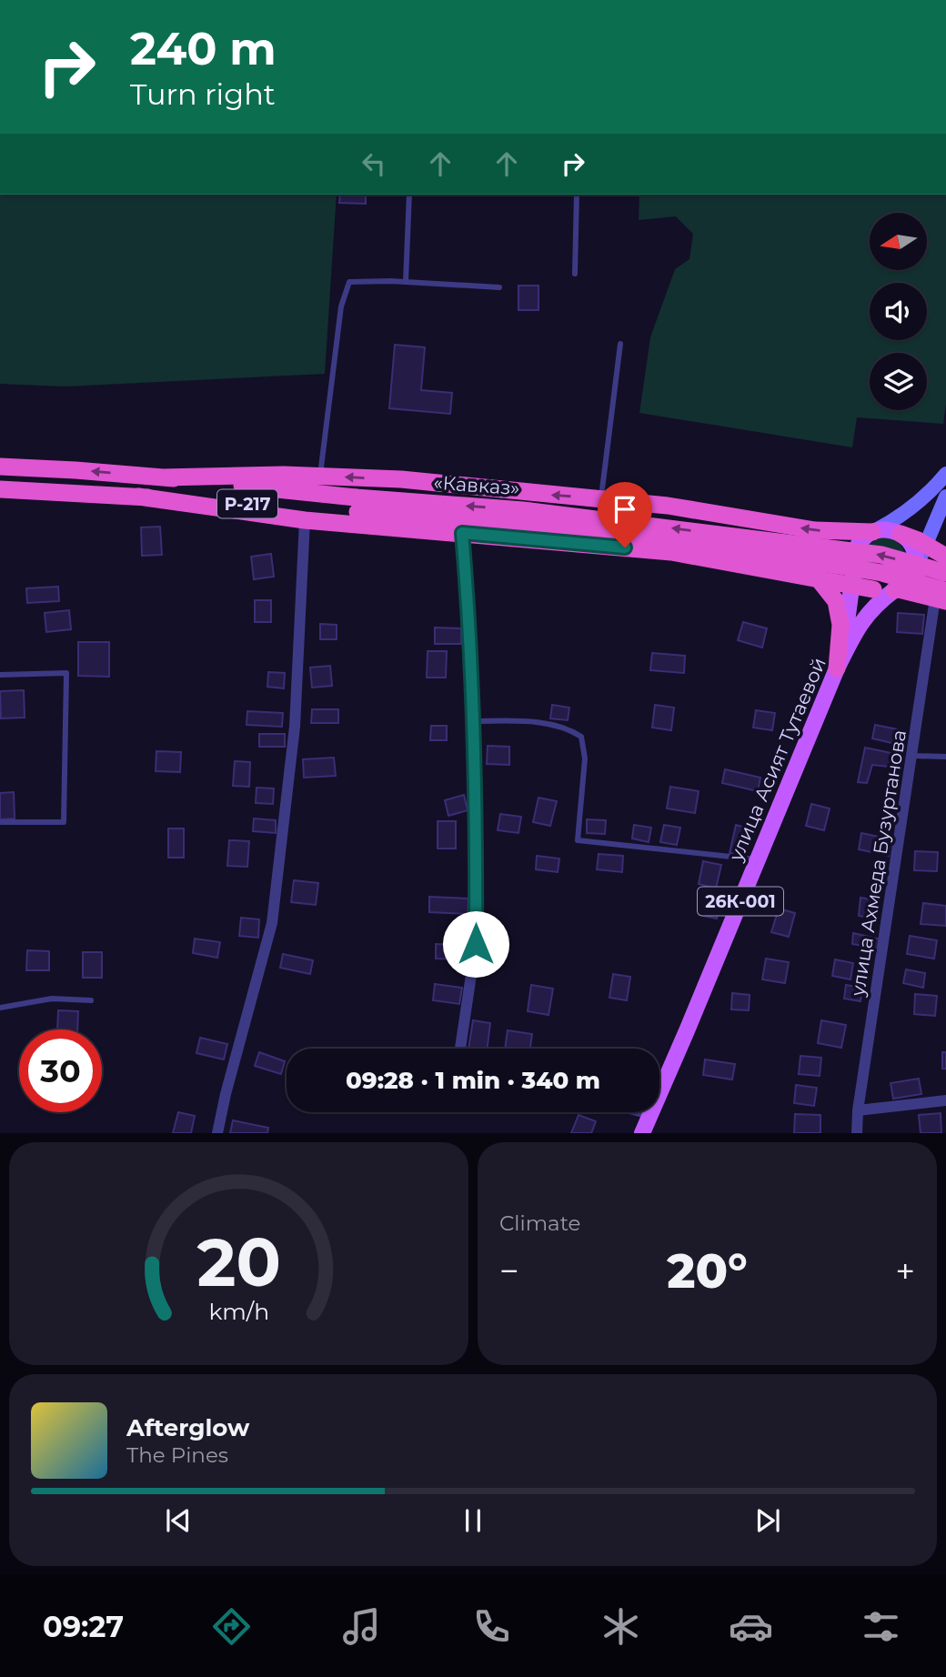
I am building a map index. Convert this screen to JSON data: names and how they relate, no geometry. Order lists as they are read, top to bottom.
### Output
{
  "streets": {
    "highway": ["«Кавказ»", "Р-217"],
    "main road": ["улица Асият Тутаевой", "26К-001"],
    "street": ["улица Ахмеда Бузуртанова"]
  },
  "crossings": [
    ["«Кавказ»", "Р-217"],
    ["«Кавказ»", "улица Ахмеда Бузуртанова"]
  ],
  "north": "left",
  "page": {
    "turn": ["240 m", "Turn right"],
    "limit": "30",
    "trip": "09:28 · 1 min · 340 m",
    "tile": "Climate",
    "heat": ["−", "20°", "+"],
    "song": ["Afterglow", "The Pines"],
    "tabs": "09:27",
    "gauge": ["20", "km/h"]
  }
}
